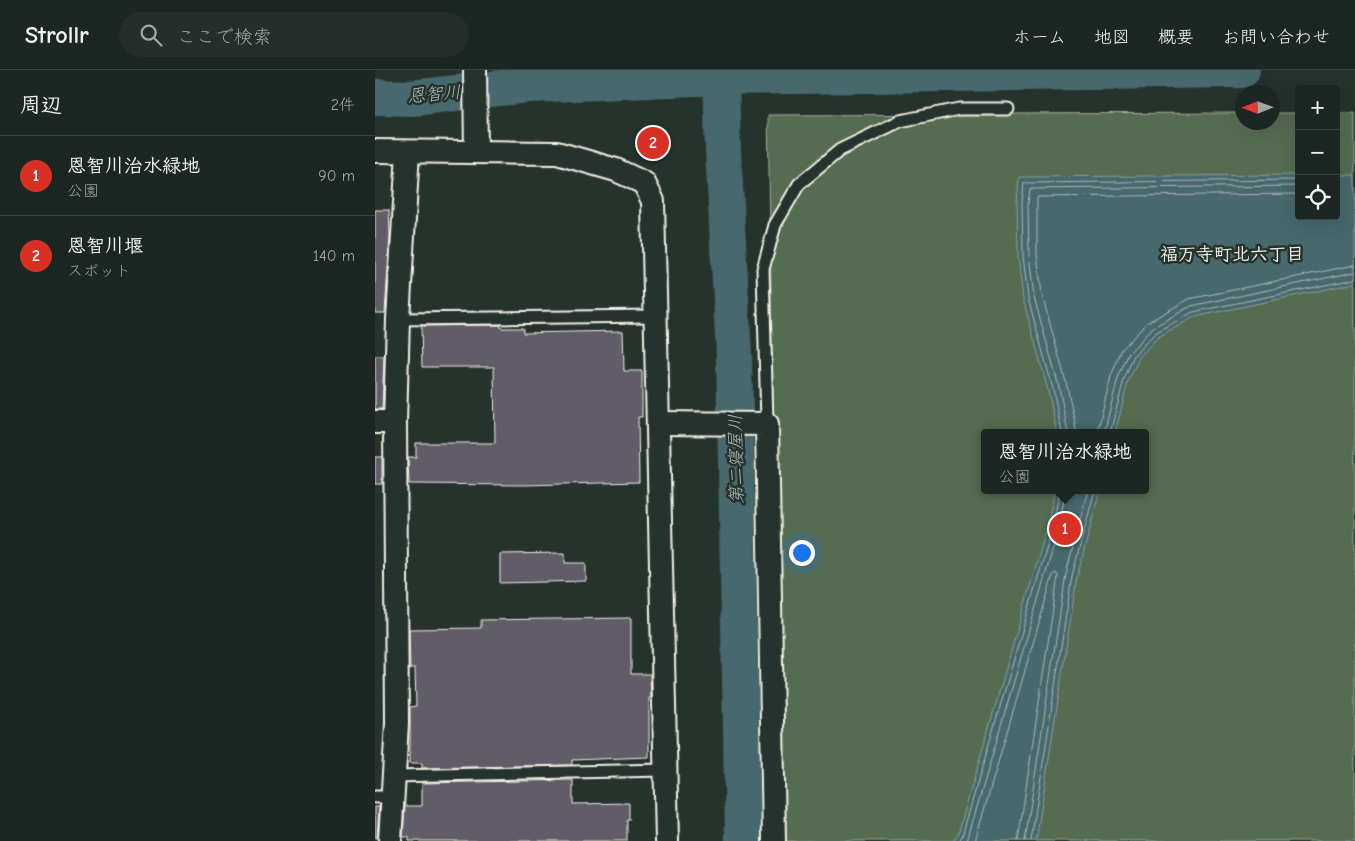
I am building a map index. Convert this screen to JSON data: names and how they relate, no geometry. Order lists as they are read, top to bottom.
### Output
{
  "districts": ["福万寺町北六丁目"],
  "water": ["恩智川", "第二寝屋川"],
  "north": "left",
  "page": {
    "header": "Strollr",
    "search": "ここで検索",
    "nav": [
      "ホーム",
      "地図",
      "概要",
      "お問い合わせ"
    ],
    "heading": ["周辺", "2件"],
    "map_buttons": ["+", "−"],
    "pins": ["2", "1"],
    "list": [
      {
        "mark": "1",
        "name": "恩智川治水緑地",
        "note": "公園",
        "value": "90 m"
      },
      {
        "mark": "2",
        "name": "恩智川堰",
        "note": "スポット",
        "value": "140 m"
      }
    ],
    "popup": ["恩智川治水緑地", "公園"]
  }
}
